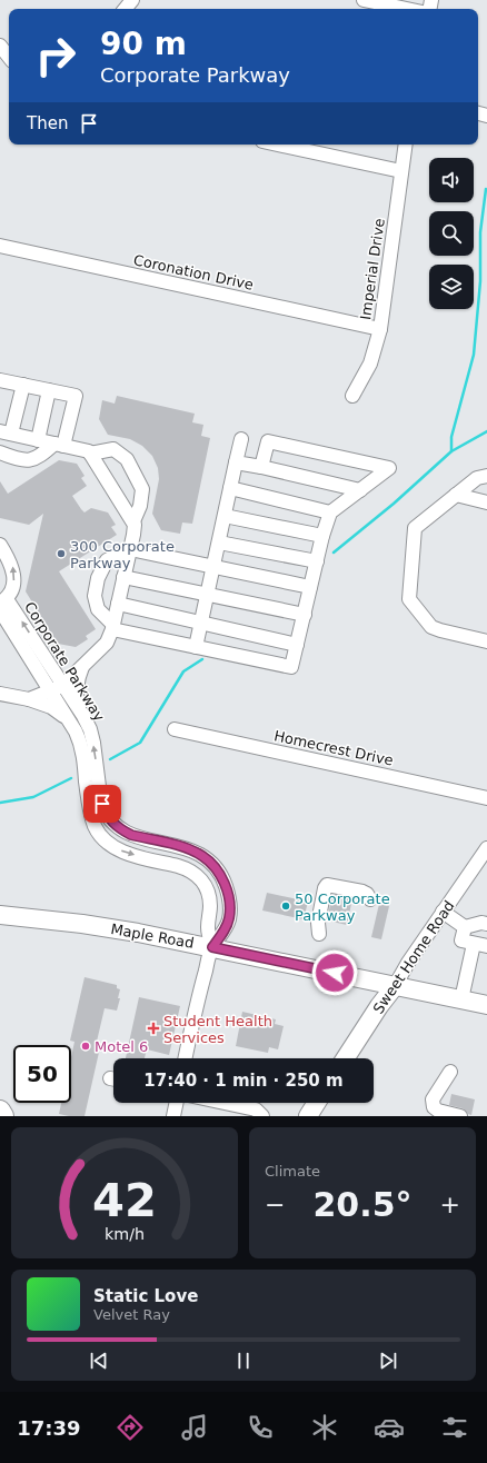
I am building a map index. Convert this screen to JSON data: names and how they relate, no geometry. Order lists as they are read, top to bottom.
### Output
{
  "streets": {
    "main road": ["Maple Road", "Sweet Home Road"],
    "street": [
      "Imperial Drive",
      "Coronation Drive",
      "Corporate Parkway",
      "Homecrest Drive"
    ]
  },
  "crossings": [
    ["Imperial Drive", "Coronation Drive"],
    ["Corporate Parkway", "Maple Road"],
    ["Maple Road", "Sweet Home Road"]
  ],
  "places": {
    "other": ["300 Corporate Parkway", "50 Corporate Parkway", "Motel 6"],
    "health": ["Student Health Services"]
  },
  "page": {
    "turn": ["90 m", "Corporate Parkway"],
    "then": "Then",
    "limit": "50",
    "trip": "17:40 · 1 min · 250 m",
    "tile": "Climate",
    "heat": ["−", "20.5°", "+"],
    "song": ["Static Love", "Velvet Ray"],
    "tabs": "17:39",
    "gauge": ["42", "km/h"]
  }
}
